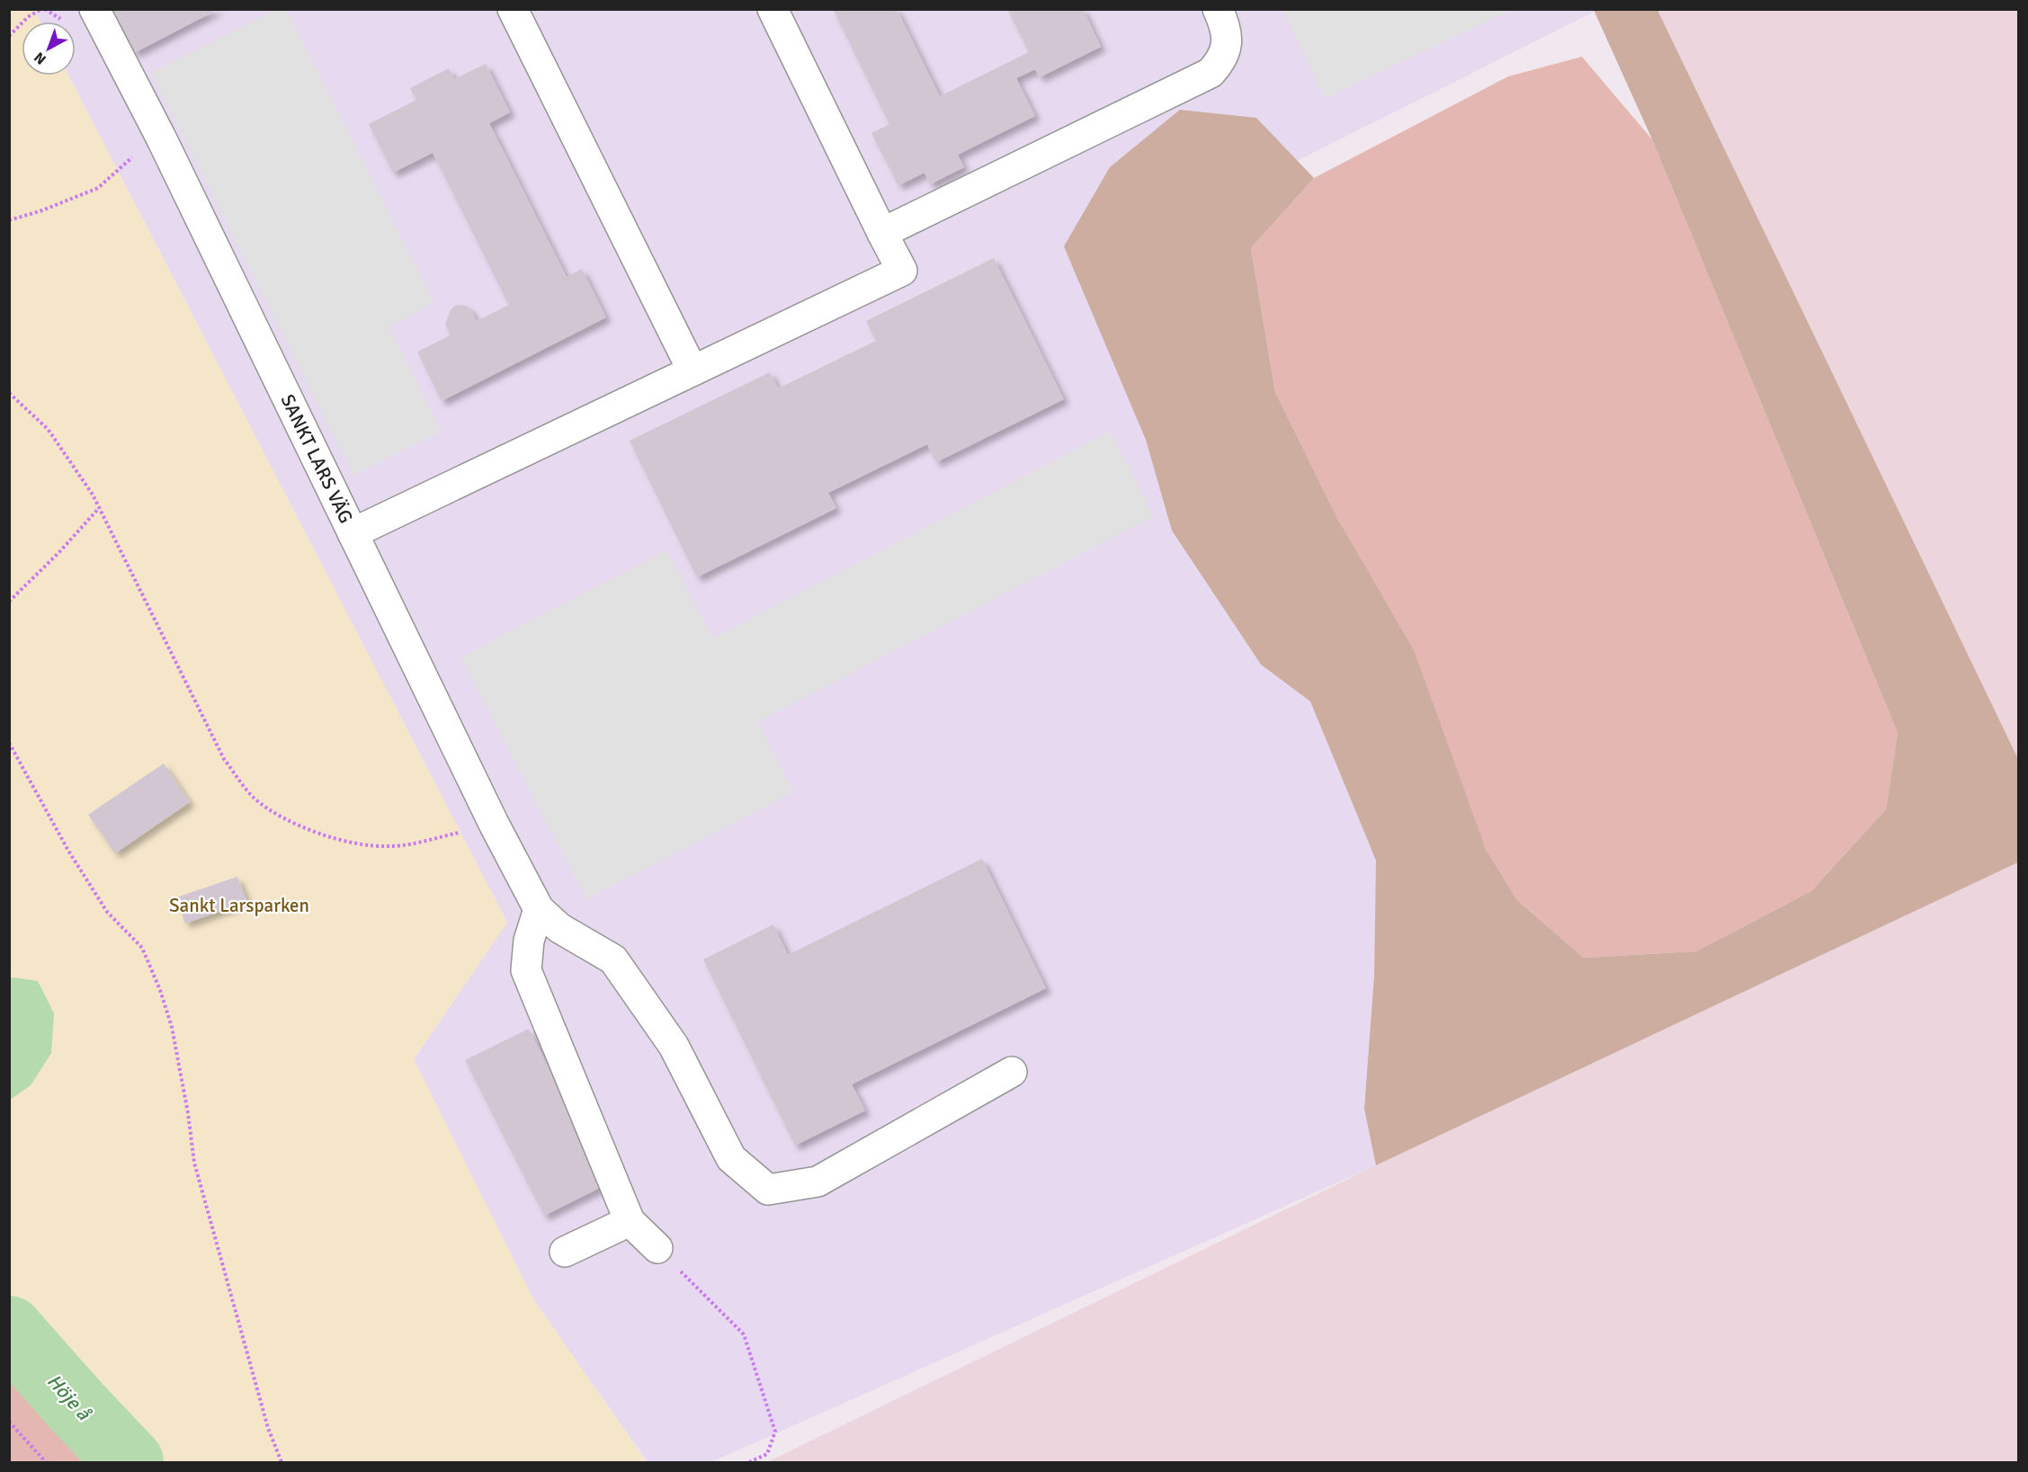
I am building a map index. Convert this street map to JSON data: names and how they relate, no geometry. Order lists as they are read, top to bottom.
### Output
{
  "streets": {
    "street": ["SANKT LARS VÄG"]
  },
  "water": ["Höje å"],
  "parks": ["Sankt Larsparken"],
  "north": "bottom left"
}
